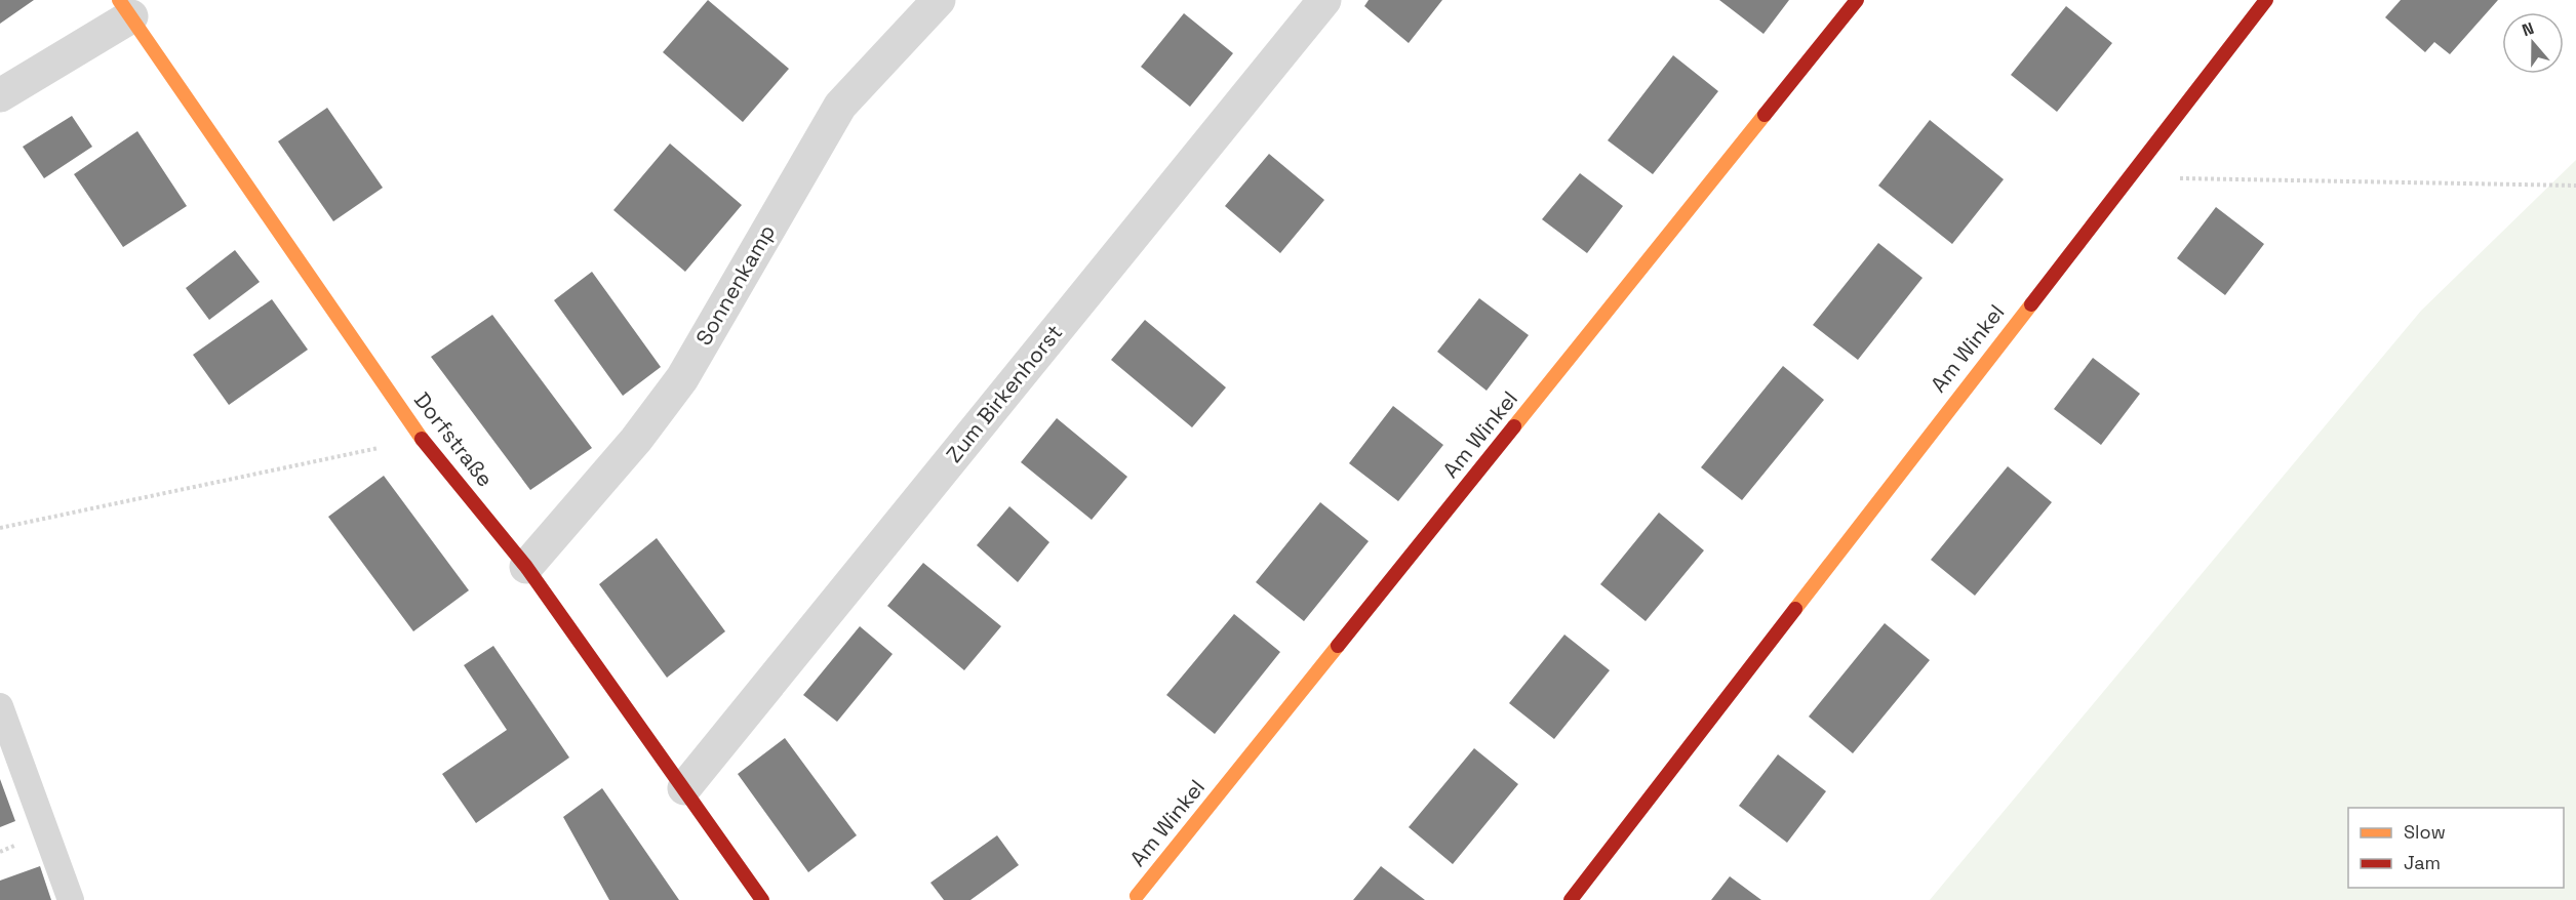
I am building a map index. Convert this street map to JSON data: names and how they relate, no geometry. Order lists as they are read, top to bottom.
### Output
{
  "streets": {
    "street": [
      "Sonnenkamp",
      "Am Winkel",
      "Zum Birkenhorst",
      "Dorfstraße"
    ]
  },
  "crossings": [
    ["Sonnenkamp", "Dorfstraße"],
    ["Zum Birkenhorst", "Dorfstraße"]
  ],
  "legend": ["Slow", "Jam"],
  "north": "top"
}
